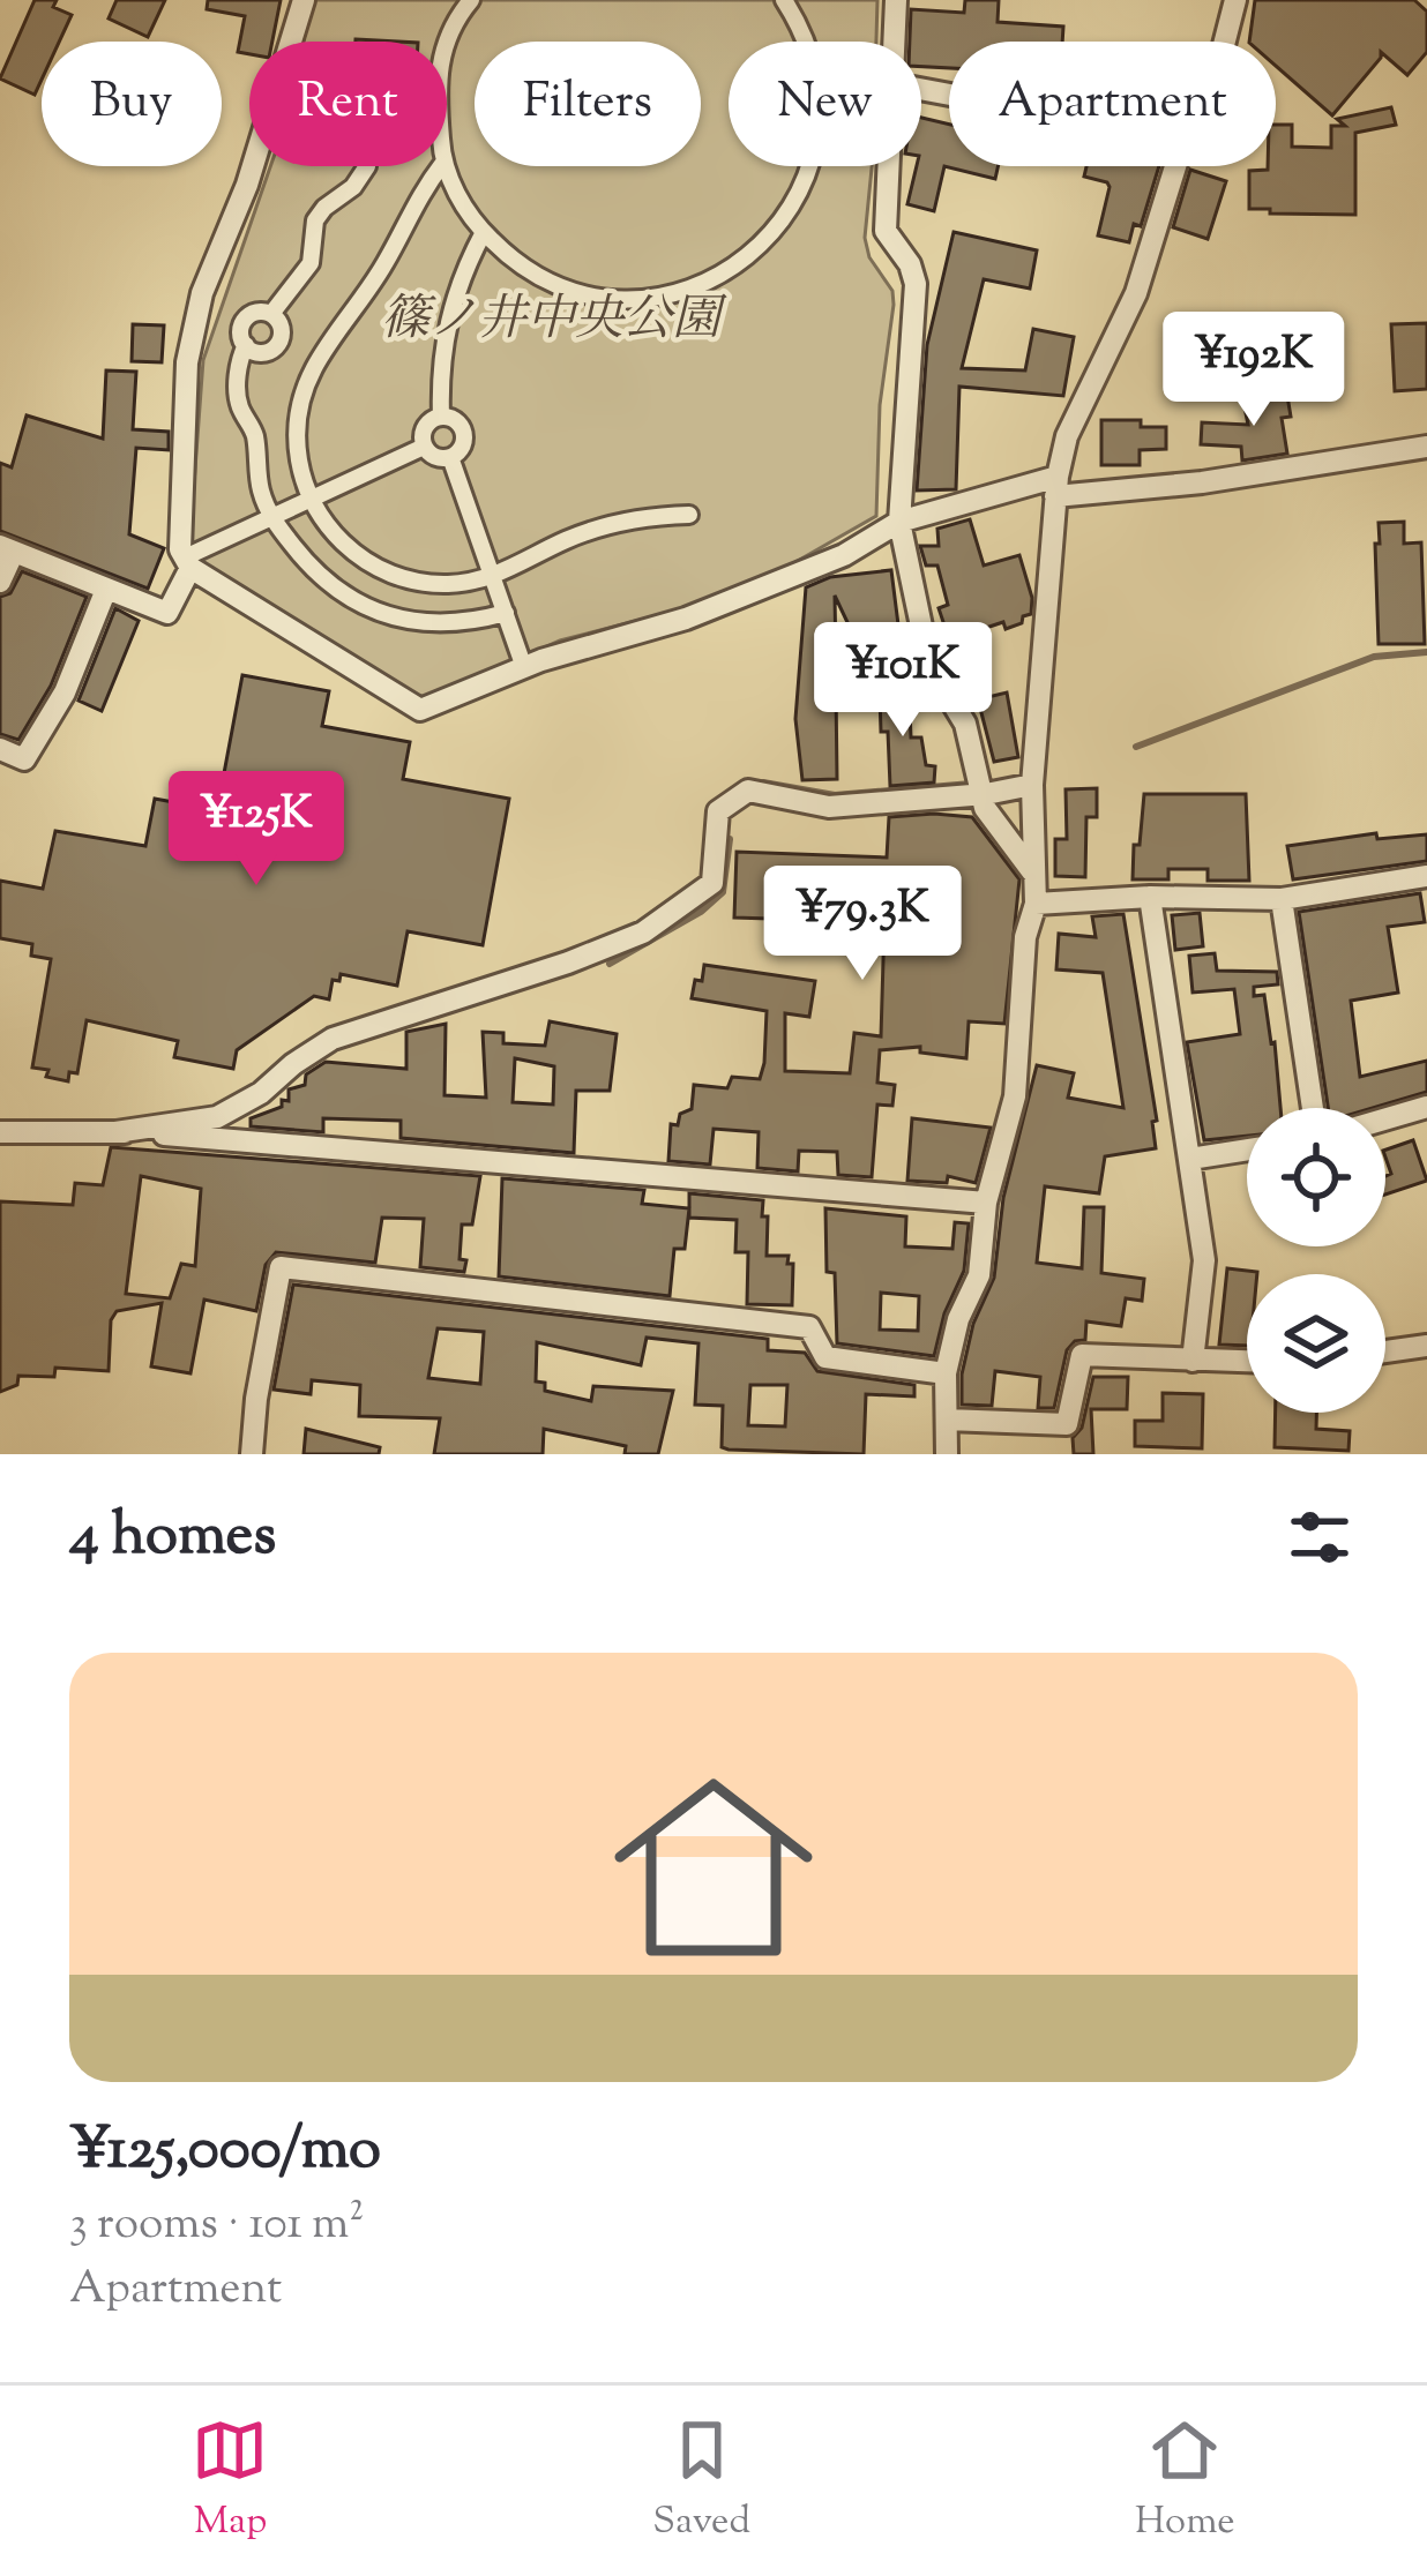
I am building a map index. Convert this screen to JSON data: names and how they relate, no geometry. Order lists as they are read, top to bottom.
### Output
{
  "parks": ["篠ノ井中央公園"],
  "page": {
    "chip": [
      "Buy",
      "Rent",
      "Filters",
      "New",
      "Apartment"
    ],
    "price": [
      "¥192K",
      "¥101K",
      "¥125K",
      "¥79.3K"
    ],
    "heading": "4 homes",
    "list": [
      {
        "name": "¥125,000/mo",
        "note": "3 rooms · 101 m² · Apartment"
      }
    ],
    "tabs": ["Map", "Saved", "Home"]
  }
}
